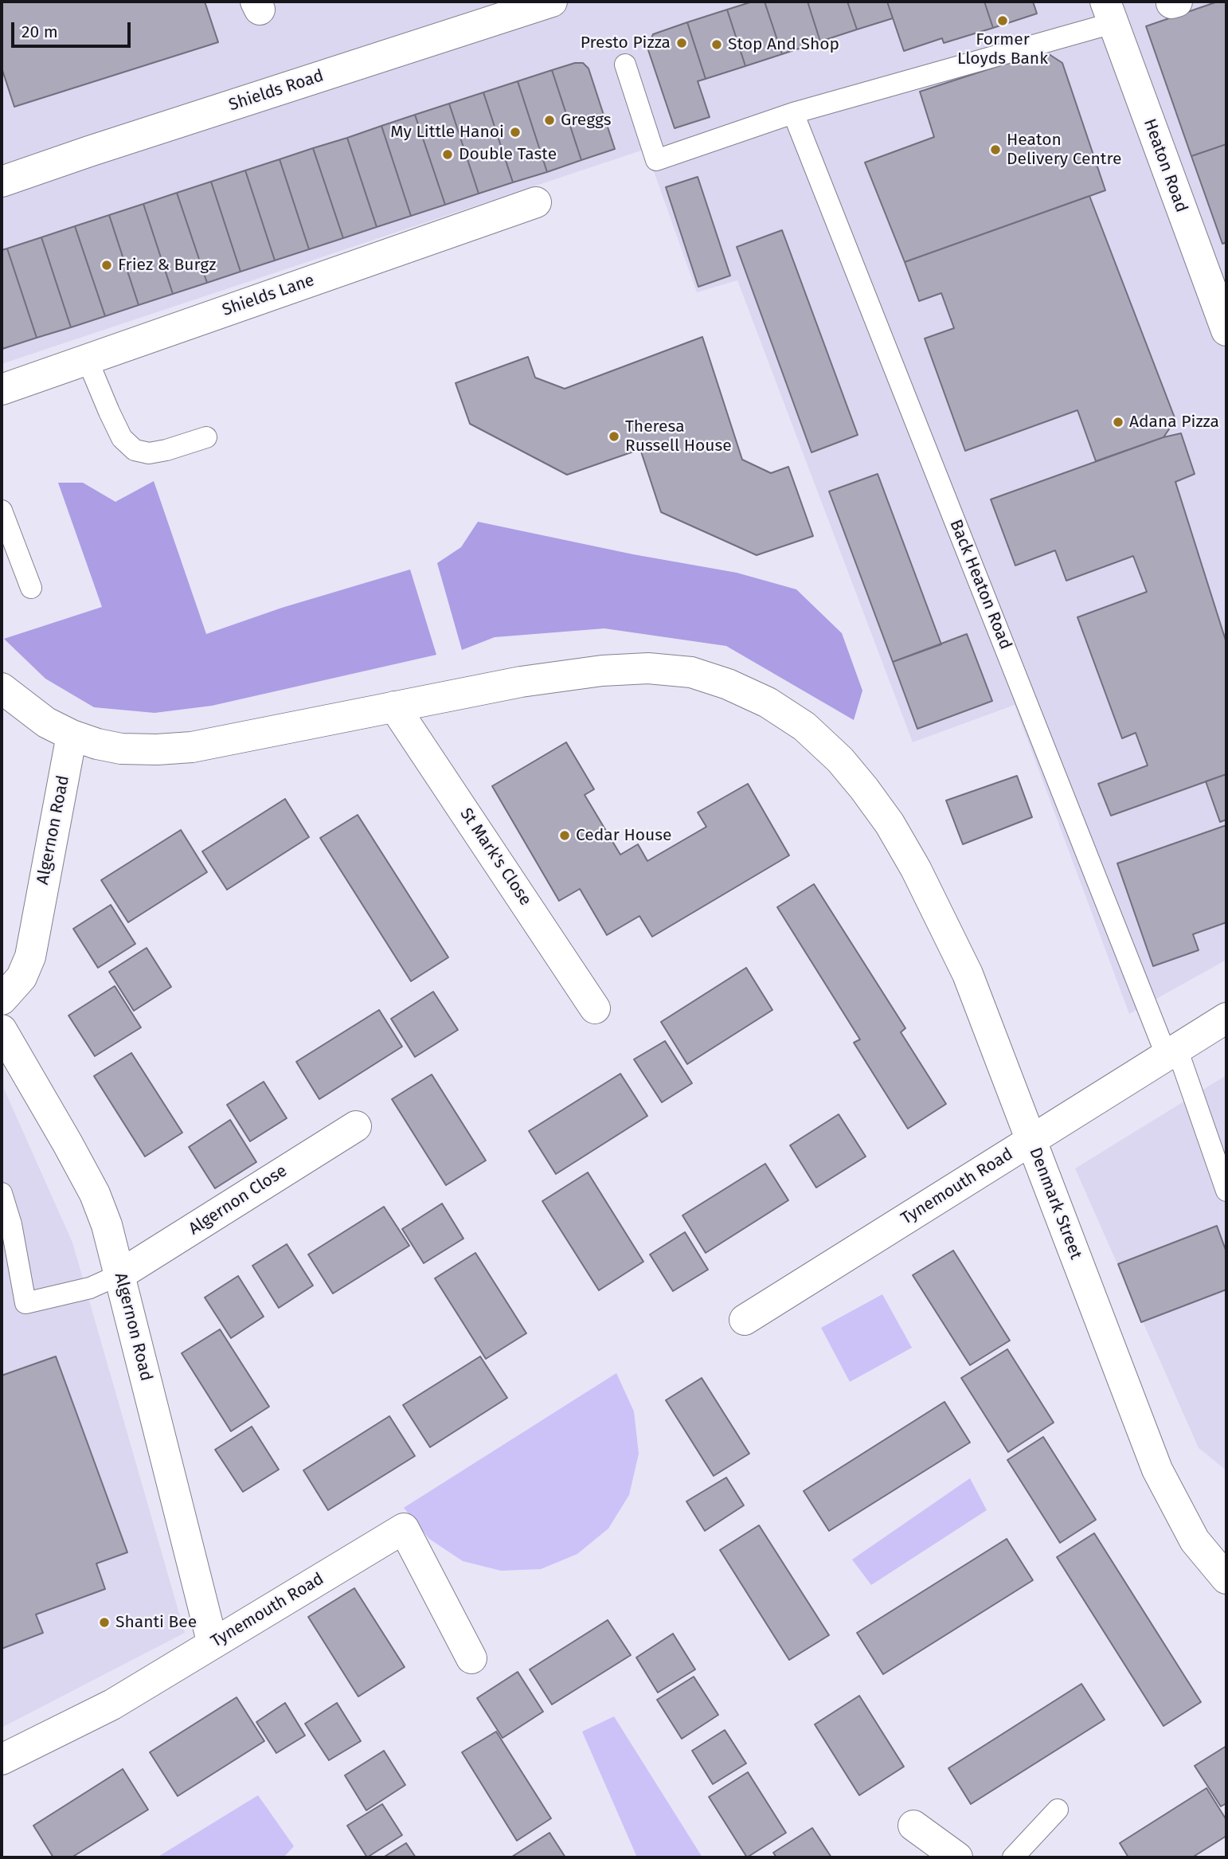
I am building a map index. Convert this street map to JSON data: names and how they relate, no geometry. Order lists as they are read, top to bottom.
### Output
{
  "streets": {
    "street": [
      "Shields Road",
      "Heaton Road",
      "Shields Lane",
      "Algernon Road",
      "St Mark's Close",
      "Tynemouth Road",
      "Algernon Close",
      "Denmark Street"
    ],
    "lane": ["Back Heaton Road"]
  },
  "crossings": [
    ["Back Heaton Road", "Tynemouth Road"],
    ["Algernon Road", "Tynemouth Road"],
    ["Algernon Road", "Algernon Close"],
    ["Algernon Road", "Denmark Street"],
    ["St Mark's Close", "Denmark Street"],
    ["Tynemouth Road", "Denmark Street"]
  ],
  "places": [
    "Former Lloyds Bank",
    "Presto Pizza",
    "Stop And Shop",
    "Greggs",
    "My Little Hanoi",
    "Heaton Delivery Centre",
    "Double Taste",
    "Friez & Burgz",
    "Adana Pizza",
    "Theresa Russell House",
    "Cedar House",
    "Shanti Bee"
  ],
  "scale_bar": "20 m"
}
